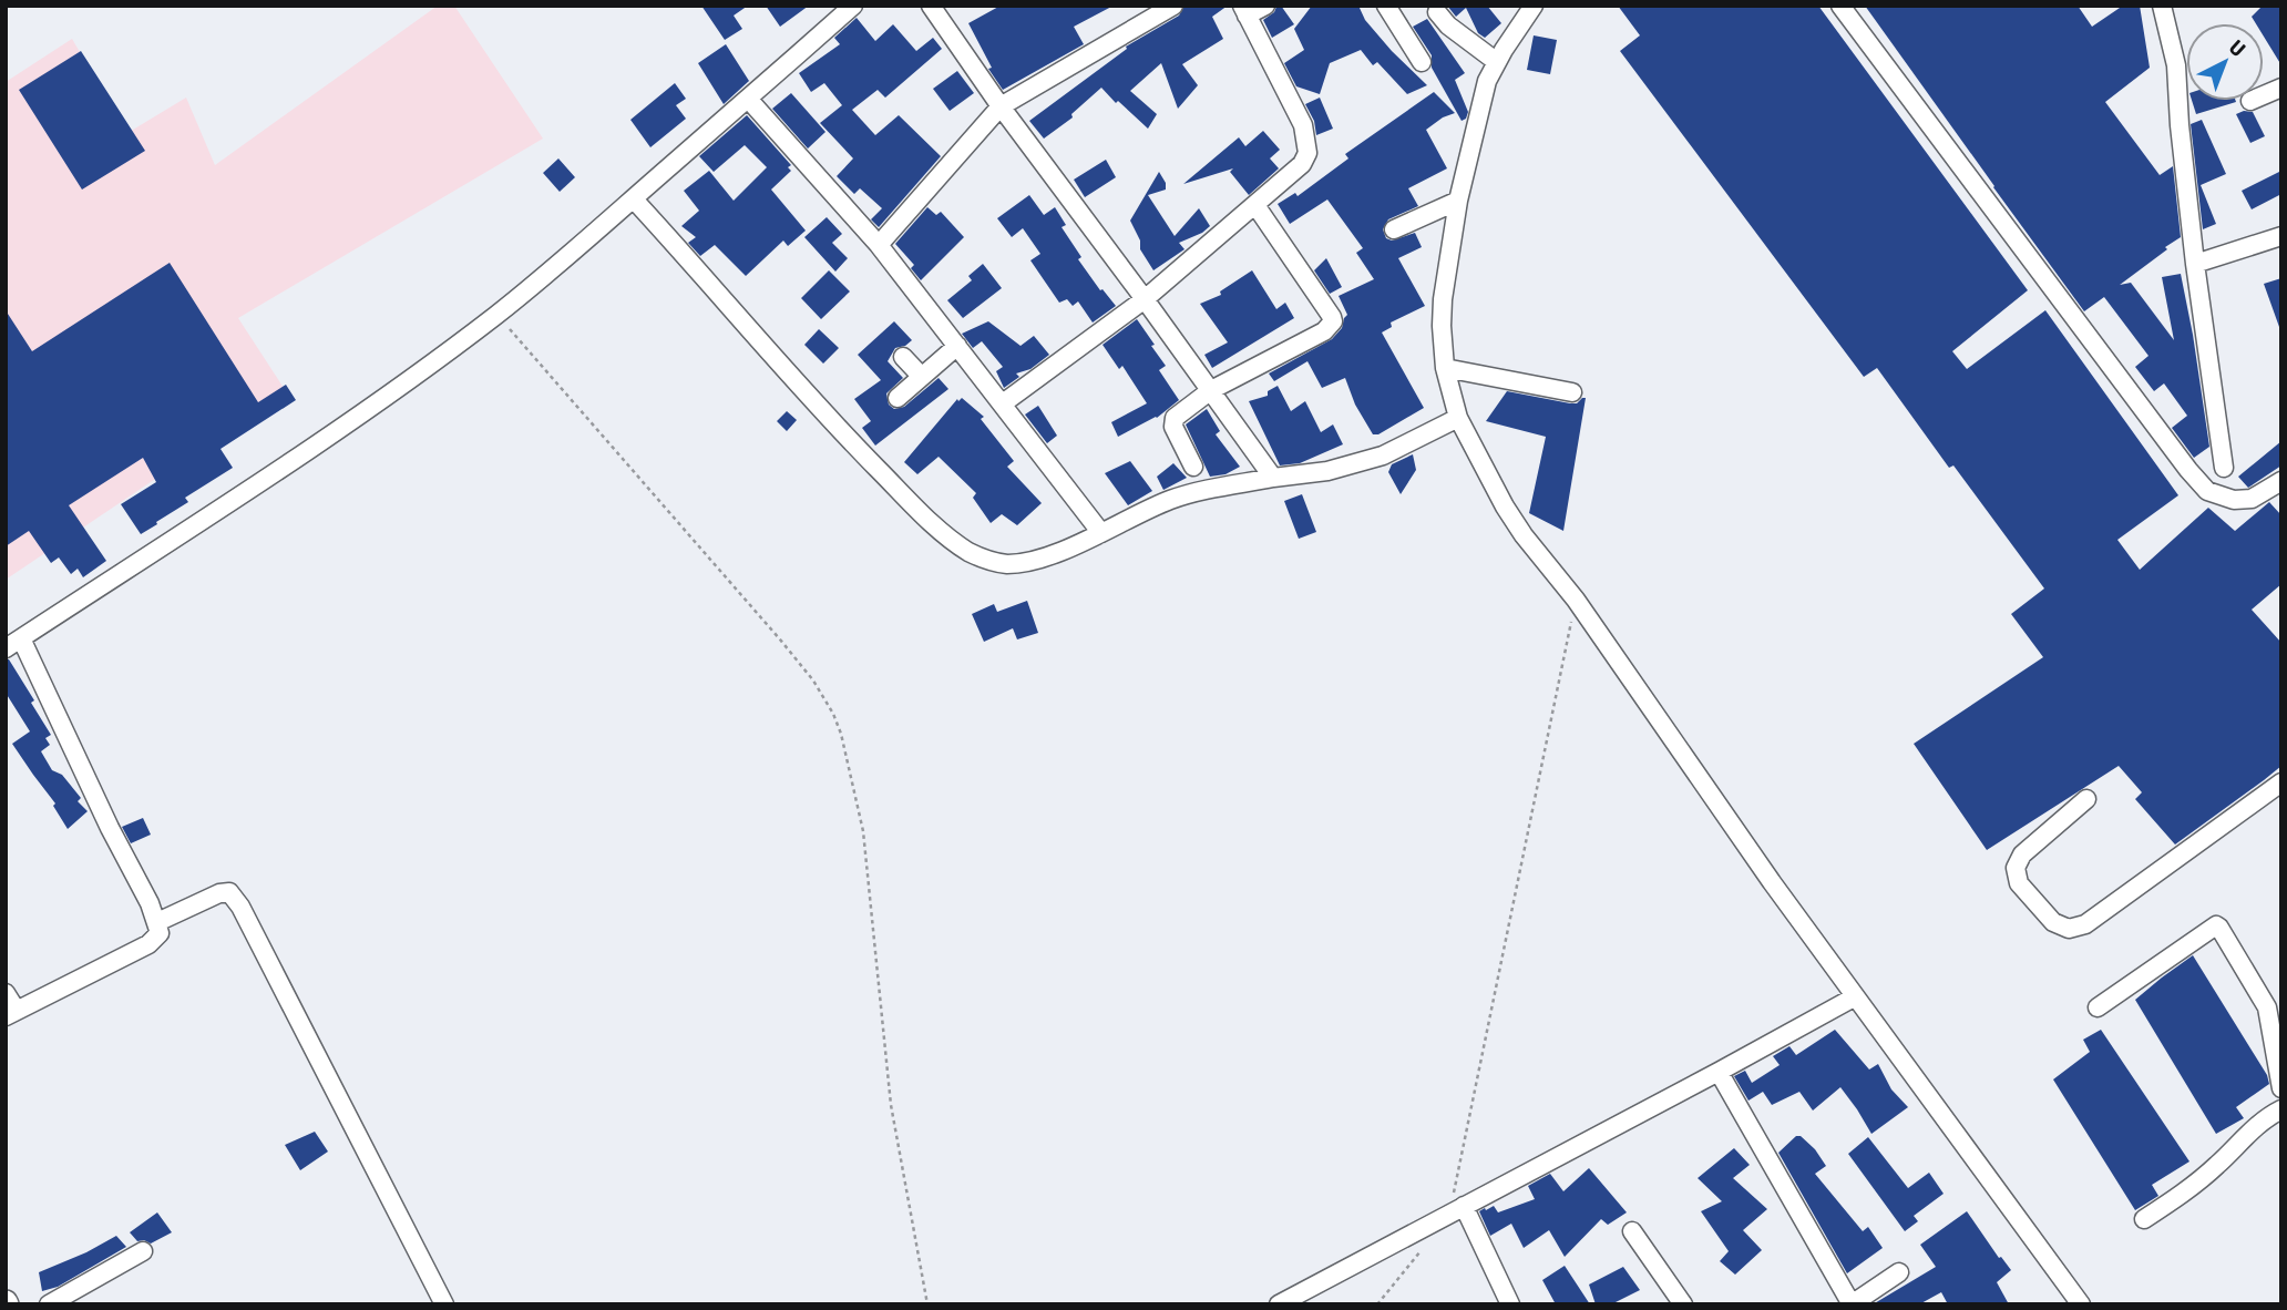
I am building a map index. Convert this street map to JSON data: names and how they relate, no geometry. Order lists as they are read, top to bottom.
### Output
{
  "north": "top right"
}
